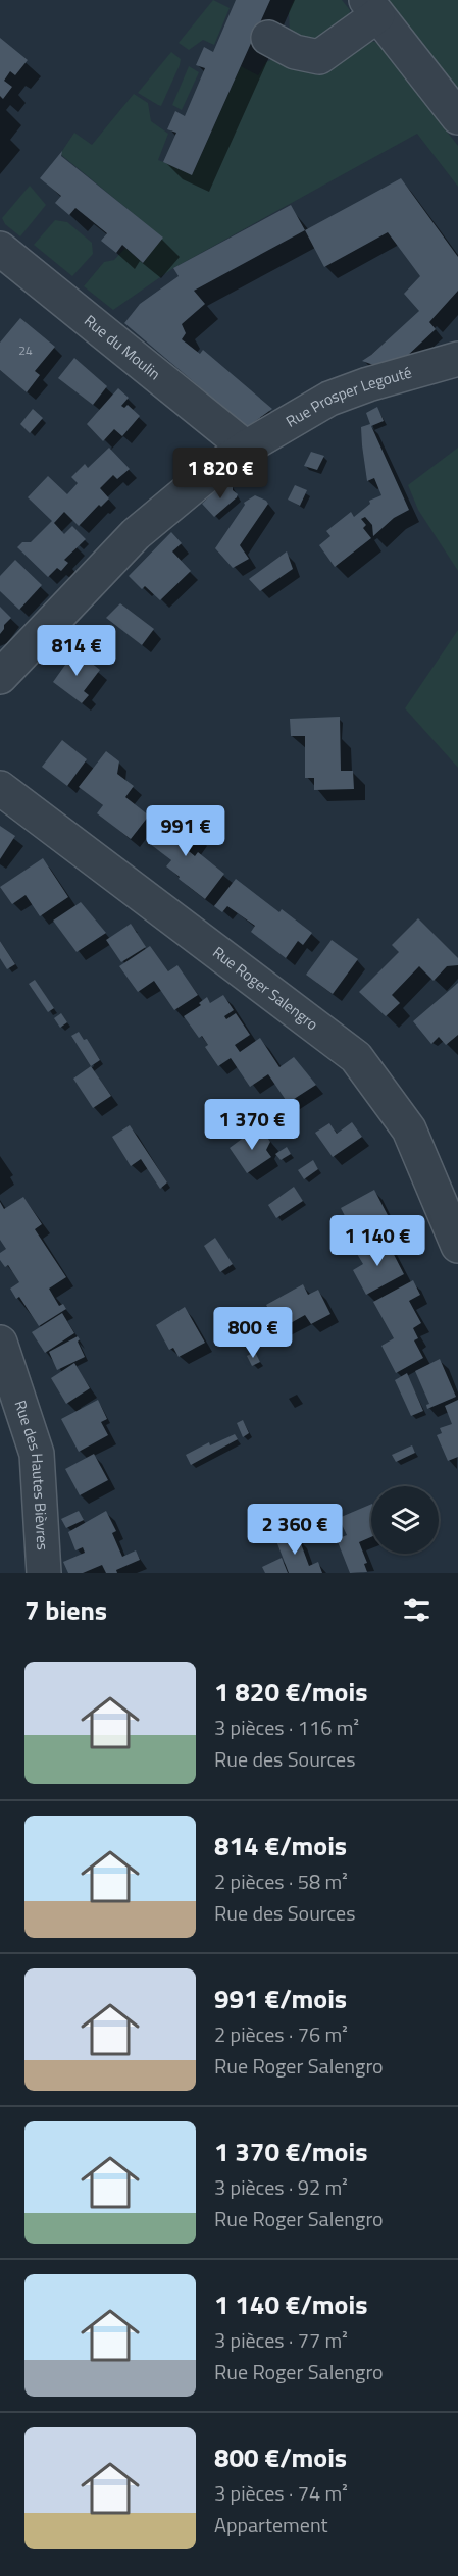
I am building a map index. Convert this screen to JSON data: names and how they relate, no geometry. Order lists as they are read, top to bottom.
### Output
{
  "streets": {
    "street": [
      "Rue du Moulin",
      "Rue Prosper Legouté",
      "Rue Roger Salengro",
      "Rue des Hautes Bièvres"
    ]
  },
  "crossings": [
    ["Rue du Moulin", "Rue Prosper Legouté"]
  ],
  "house_numbers": ["24"],
  "page": {
    "price": [
      "1 820 €",
      "814 €",
      "991 €",
      "1 370 €",
      "1 140 €",
      "800 €",
      "2 360 €"
    ],
    "heading": "7 biens",
    "list": [
      {
        "name": "1 820 €/mois",
        "note": "3 pièces · 116 m² · Rue des Sources"
      },
      {
        "name": "814 €/mois",
        "note": "2 pièces · 58 m² · Rue des Sources"
      },
      {
        "name": "991 €/mois",
        "note": "2 pièces · 76 m² · Rue Roger Salengro"
      },
      {
        "name": "1 370 €/mois",
        "note": "3 pièces · 92 m² · Rue Roger Salengro"
      },
      {
        "name": "1 140 €/mois",
        "note": "3 pièces · 77 m² · Rue Roger Salengro"
      },
      {
        "name": "800 €/mois",
        "note": "3 pièces · 74 m² · Appartement"
      }
    ]
  }
}
